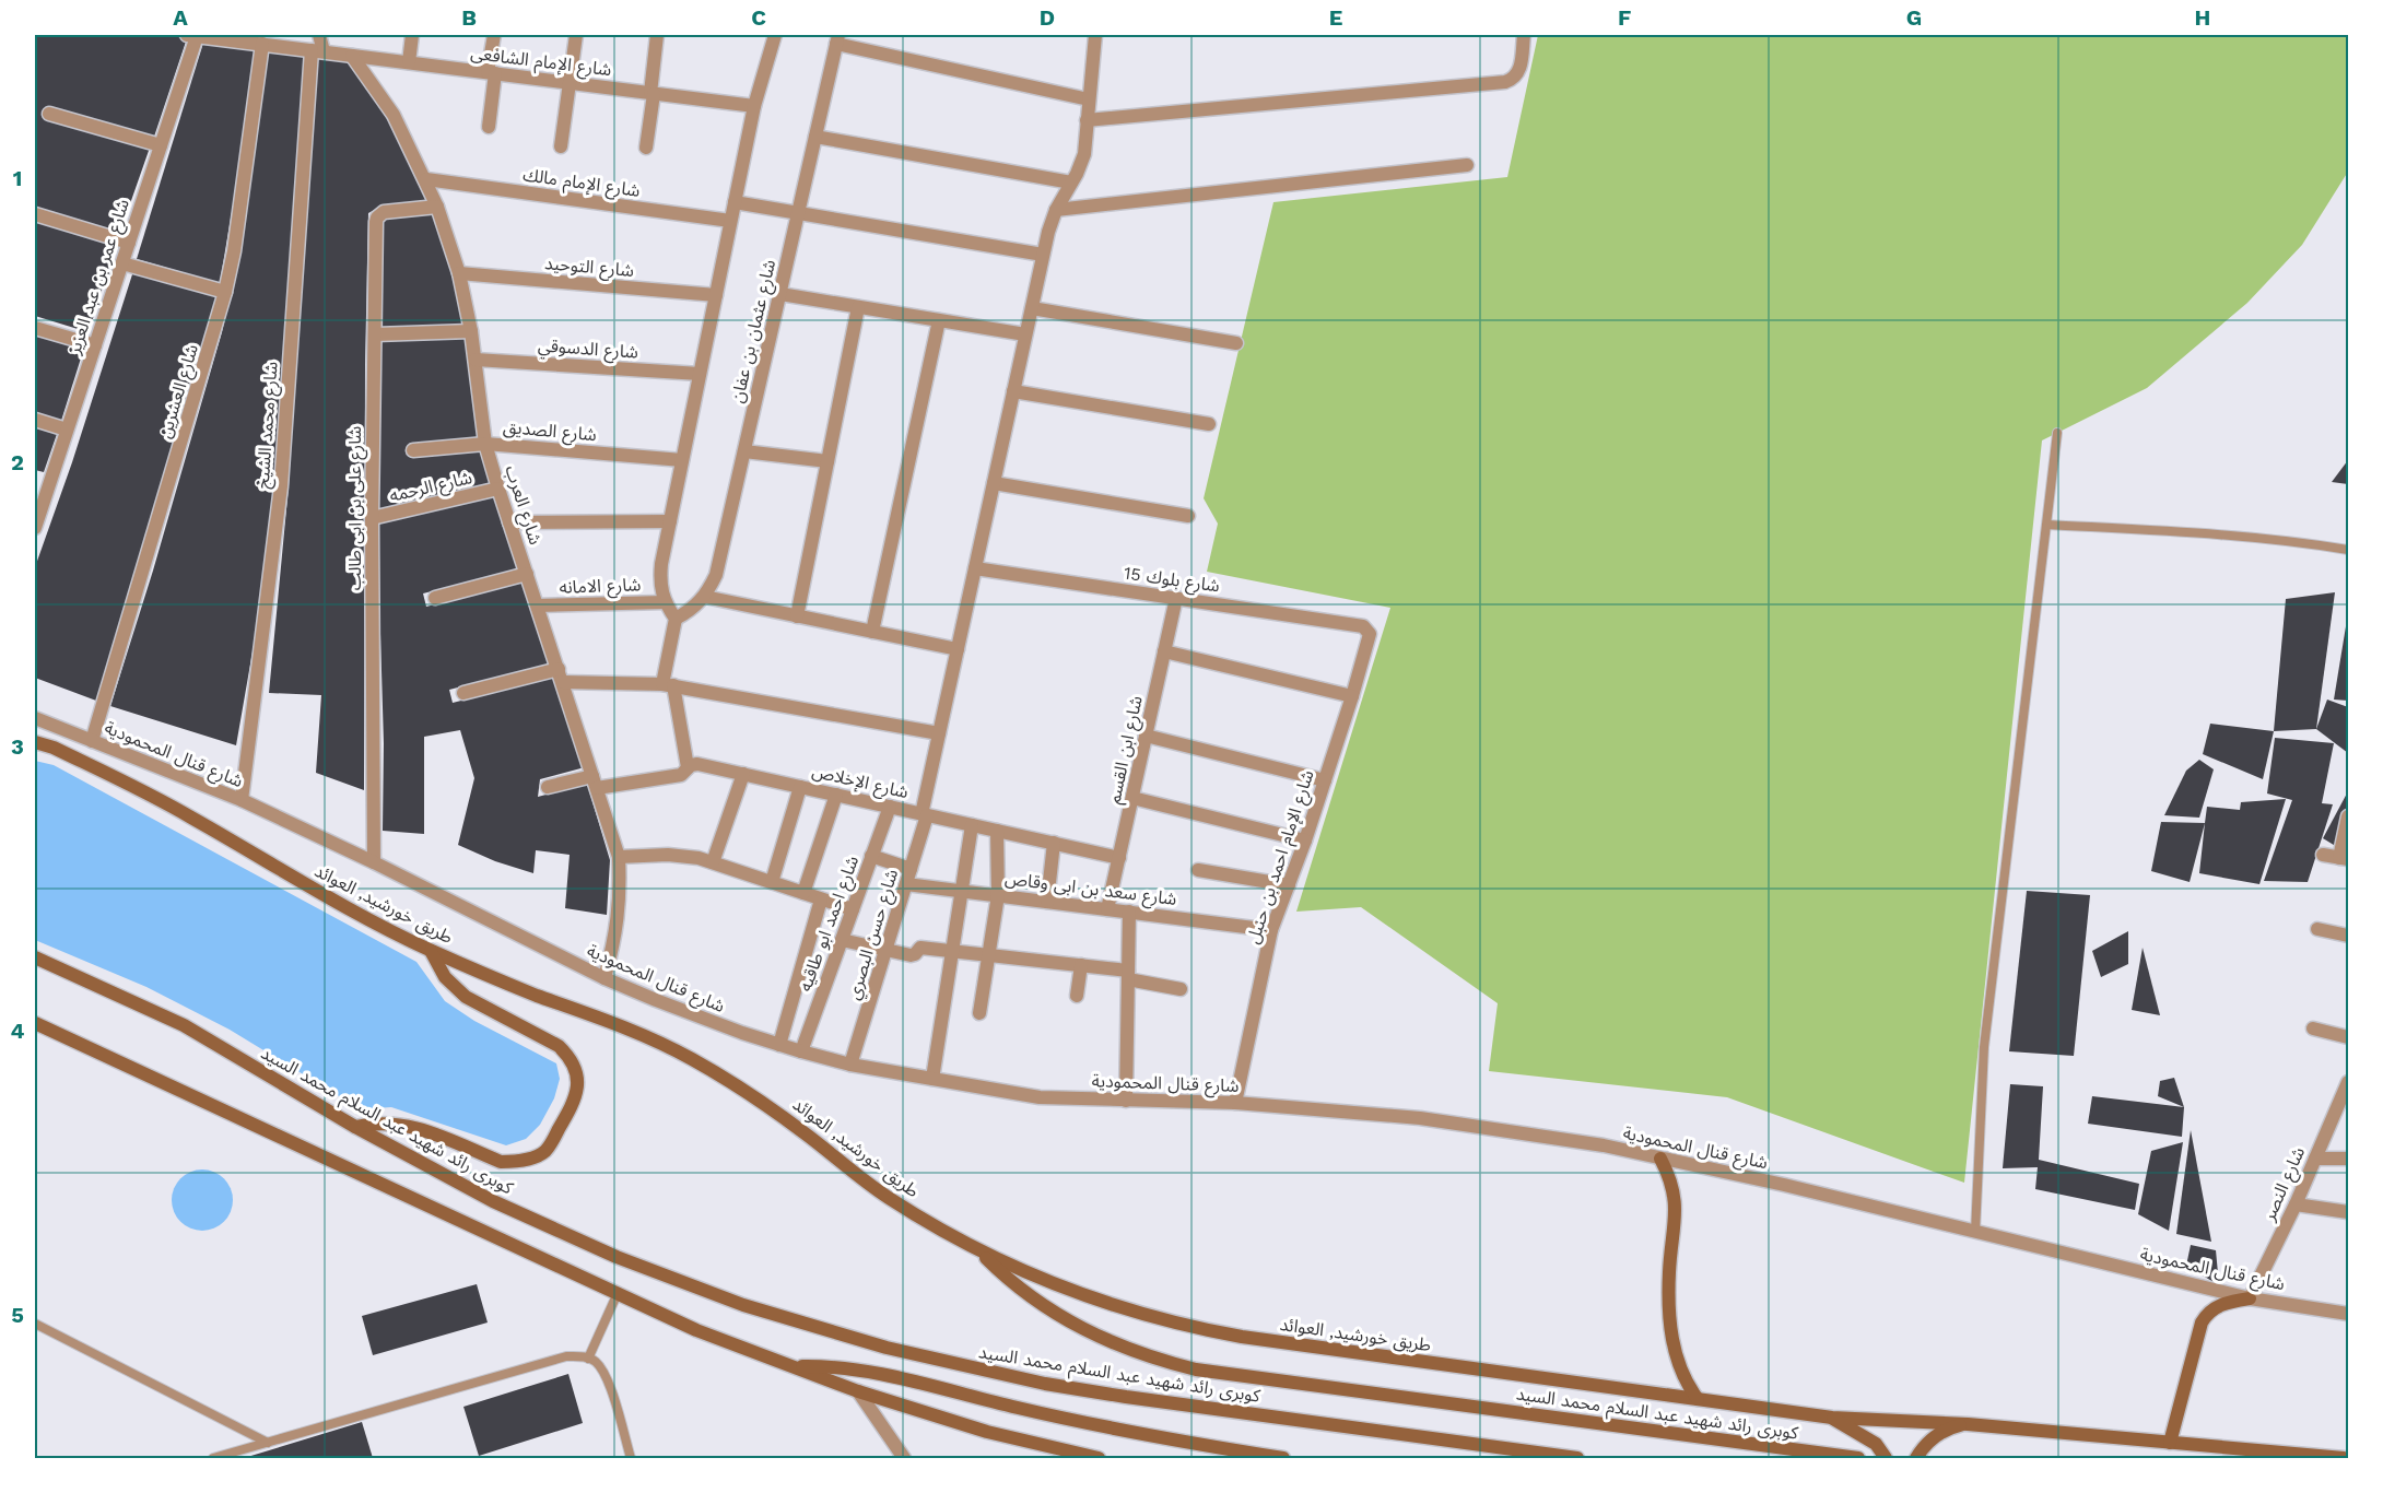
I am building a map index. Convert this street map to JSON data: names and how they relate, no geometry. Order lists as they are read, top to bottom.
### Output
{
  "streets": {
    "main road": ["طريق خورشيد, العوائد", "كوبرى رائد شهيد عبد السلام محمد السيد"],
    "street": [
      "شارع الإمام الشافعى",
      "شارع الإمام مالك",
      "شارع التوحيد",
      "شارع عمر بن عبد العزيز",
      "شارع عثمان بن عفان",
      "شارع الدسوقي",
      "شارع العشرين",
      "شارع محمد الشيخ",
      "شارع الصديق",
      "شارع الرحمه",
      "شارع العرب",
      "شارع على بن ابى طالب",
      "شارع بلوك 15",
      "شارع الامانه",
      "شارع ابن القسم",
      "شارع قنال المحمودية",
      "شارع الإخلاص",
      "شارع الإمام احمد بن حنبل",
      "شارع سعد بن ابى وقاص",
      "شارع احمد ابو طاقيه",
      "شارع حسن البصري",
      "شارع النصر"
    ]
  },
  "crossings": [
    ["شارع الإمام الشافعى", "شارع عمر بن عبد العزيز"],
    ["شارع الإمام الشافعى", "شارع العشرين"],
    ["شارع الإمام الشافعى", "شارع محمد الشيخ"],
    ["شارع الإمام الشافعى", "شارع العرب"],
    ["شارع الإمام مالك", "شارع العرب"],
    ["شارع التوحيد", "شارع العرب"],
    ["شارع الدسوقي", "شارع العرب"],
    ["شارع العشرين", "شارع قنال المحمودية"],
    ["شارع محمد الشيخ", "شارع قنال المحمودية"],
    ["شارع الصديق", "شارع العرب"],
    ["شارع الرحمه", "شارع العرب"],
    ["شارع الرحمه", "شارع على بن ابى طالب"],
    ["شارع العرب", "شارع على بن ابى طالب"],
    ["شارع العرب", "شارع الامانه"],
    ["شارع العرب", "شارع قنال المحمودية"],
    ["شارع العرب", "شارع الإخلاص"],
    ["شارع على بن ابى طالب", "شارع قنال المحمودية"],
    ["شارع بلوك 15", "شارع ابن القسم"],
    ["شارع بلوك 15", "شارع الإمام احمد بن حنبل"],
    ["شارع بلوك 15", "شارع حسن البصري"],
    ["شارع ابن القسم", "شارع الإخلاص"],
    ["شارع ابن القسم", "شارع سعد بن ابى وقاص"],
    ["شارع قنال المحمودية", "شارع الإمام احمد بن حنبل"],
    ["شارع قنال المحمودية", "شارع احمد ابو طاقيه"],
    ["شارع قنال المحمودية", "شارع حسن البصري"],
    ["شارع قنال المحمودية", "شارع النصر"],
    ["شارع الإخلاص", "شارع احمد ابو طاقيه"],
    ["شارع الإخلاص", "شارع حسن البصري"],
    ["شارع الإمام احمد بن حنبل", "شارع سعد بن ابى وقاص"],
    ["شارع سعد بن ابى وقاص", "شارع حسن البصري"],
    ["طريق خورشيد, العوائد", "كوبرى رائد شهيد عبد السلام محمد السيد"]
  ],
  "grid": {
    "columns": [
      "A",
      "B",
      "C",
      "D",
      "E",
      "F",
      "G",
      "H"
    ],
    "rows": [
      "1",
      "2",
      "3",
      "4",
      "5"
    ]
  }
}
